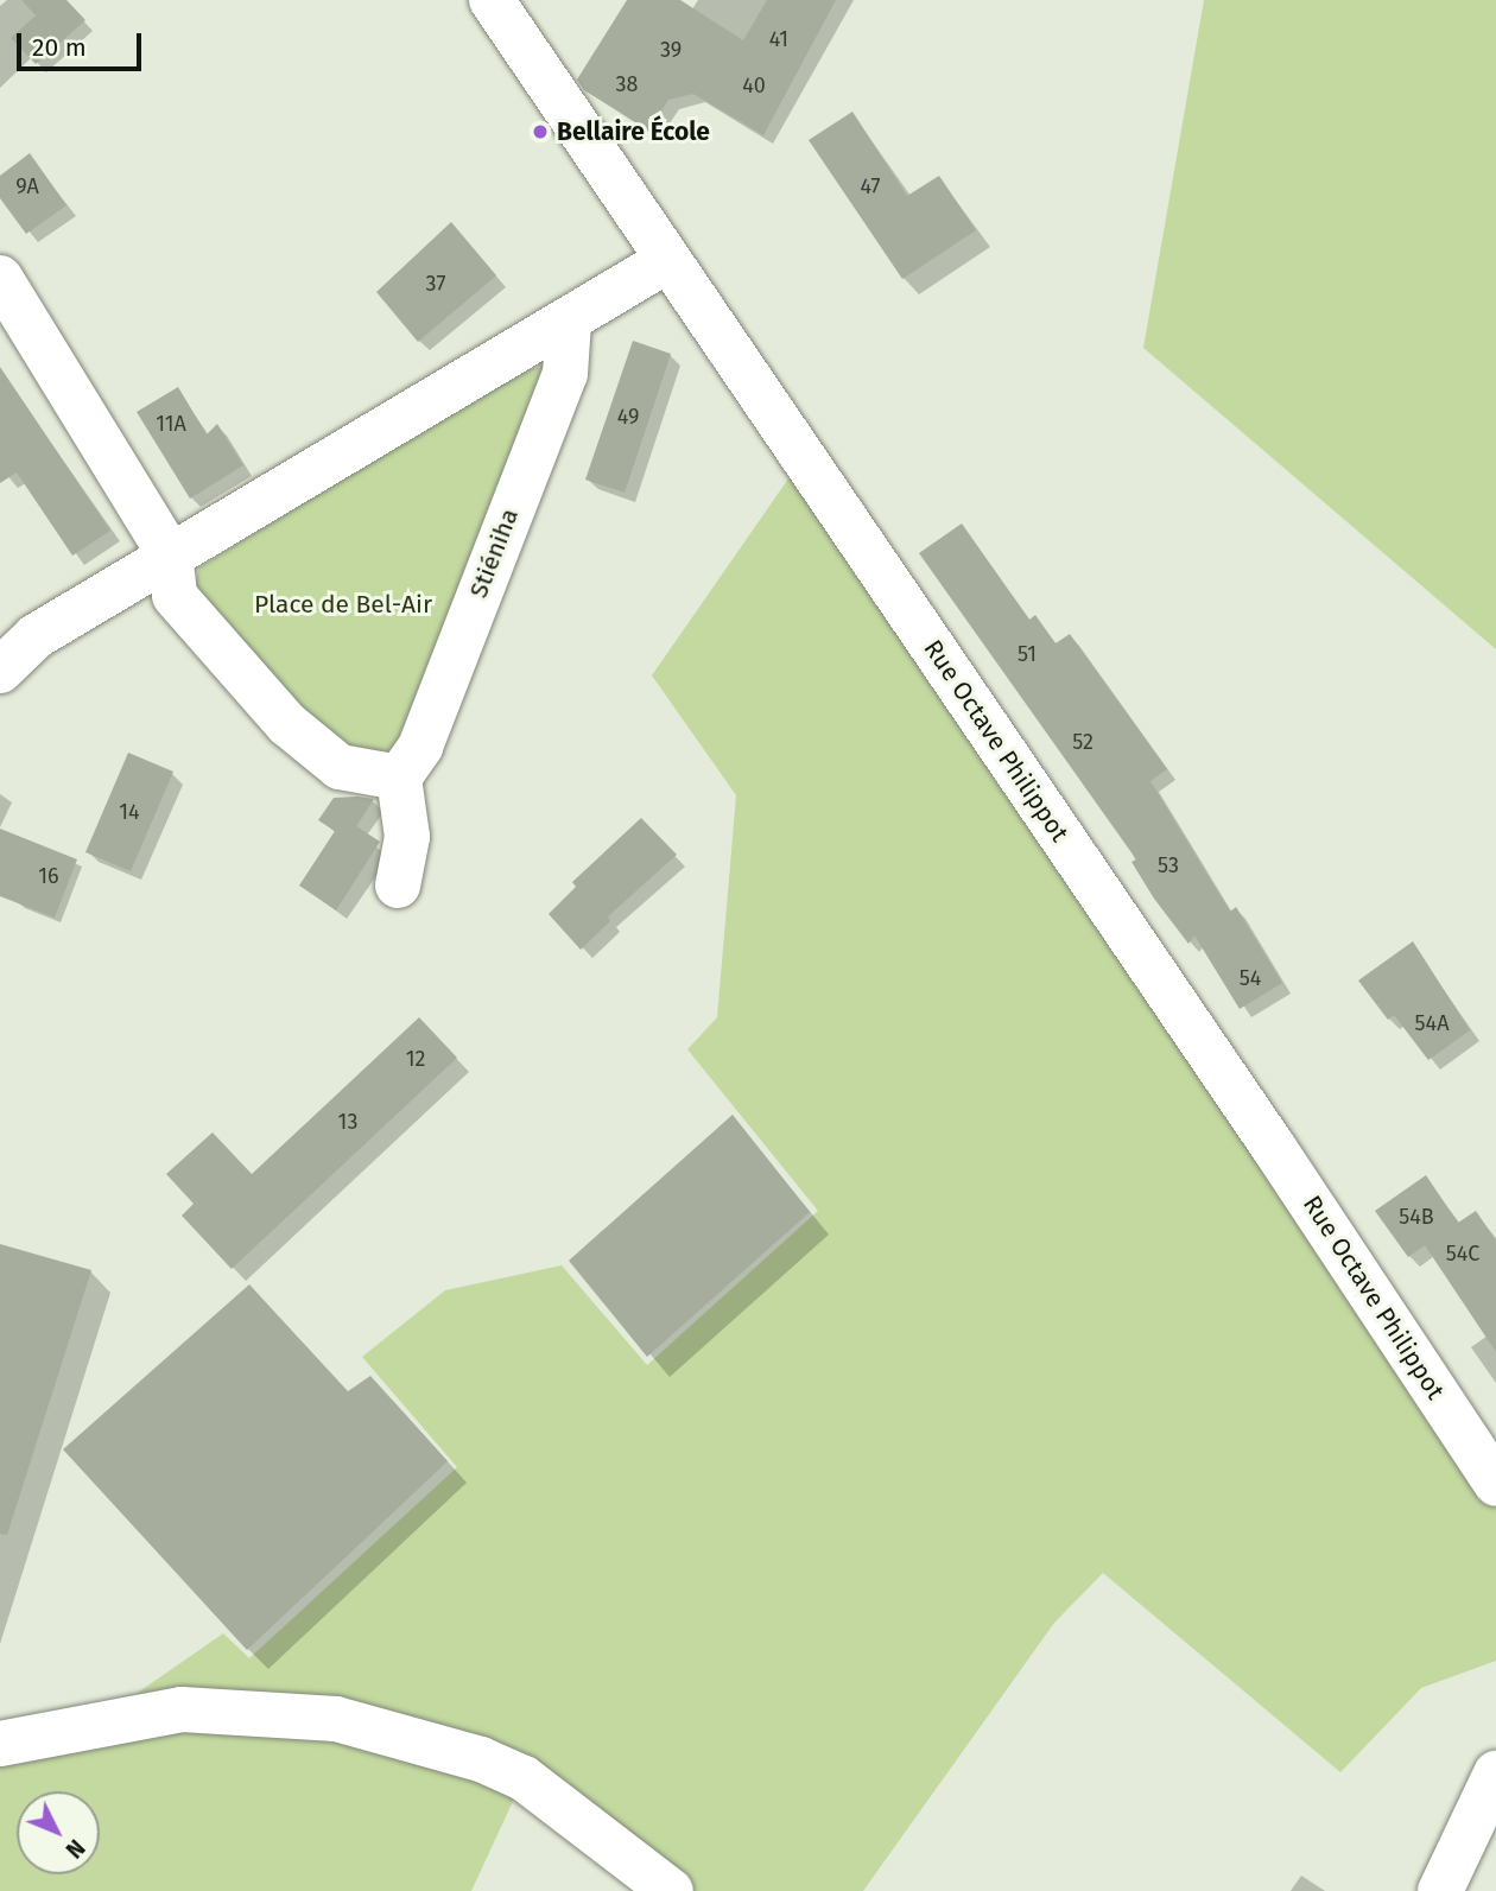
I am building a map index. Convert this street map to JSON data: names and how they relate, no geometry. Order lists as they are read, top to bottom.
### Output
{
  "streets": {
    "street": ["Stiéniha", "Rue Octave Philippot"]
  },
  "parks": ["Place de Bel-Air"],
  "places": ["Bellaire École"],
  "house_numbers": [
    "41",
    "39",
    "38",
    "40",
    "9A",
    "47",
    "37",
    "49",
    "11A",
    "51",
    "52",
    "14",
    "53",
    "16",
    "54",
    "54A",
    "12",
    "13",
    "54B",
    "54C"
  ],
  "scale_bar": "20 m",
  "north": "bottom right"
}
